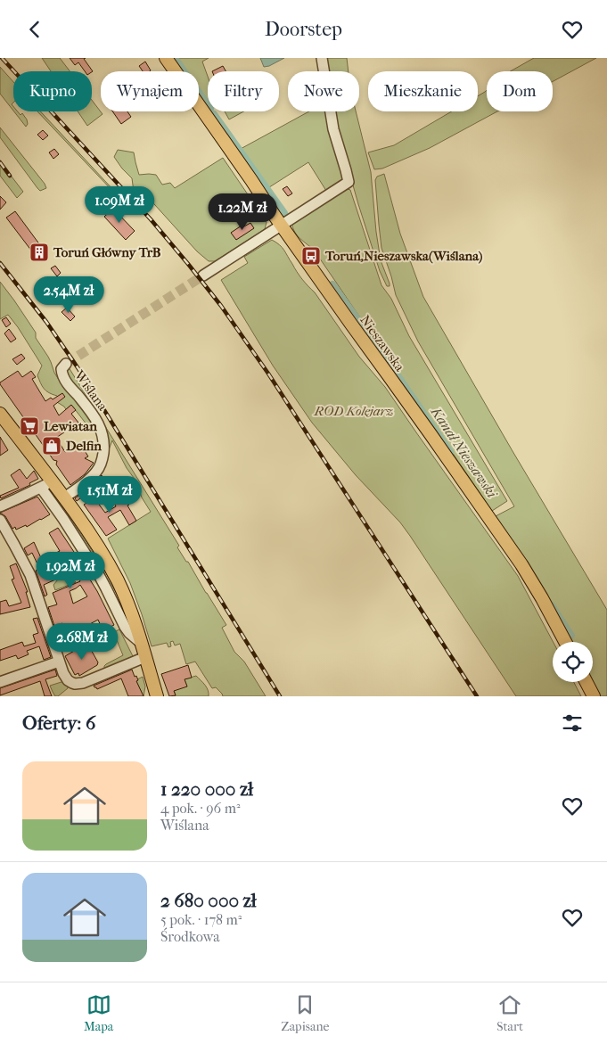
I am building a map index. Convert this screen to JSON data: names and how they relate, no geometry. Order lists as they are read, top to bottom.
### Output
{
  "streets": {
    "main road": ["Nieszawska"],
    "street": ["Wiślana"]
  },
  "water": ["Kanał Nieszawski"],
  "parks": ["ROD Kolejarz"],
  "places": {
    "building": ["Toruń Główny TrB"],
    "bus stop": ["Toruń,Nieszawska(Wiślana)"],
    "supermarket": ["Lewiatan"],
    "shop": ["Delfin"]
  },
  "page": {
    "header": "Doorstep",
    "chip": [
      "Kupno",
      "Wynajem",
      "Filtry",
      "Nowe",
      "Mieszkanie",
      "Dom"
    ],
    "price": [
      "1.09M zł",
      "1.22M zł",
      "2.54M zł",
      "1.51M zł",
      "1.92M zł",
      "2.68M zł"
    ],
    "heading": "Oferty: 6",
    "list": [
      {
        "name": "1 220 000 zł",
        "note": "4 pok. · 96 m² · Wiślana"
      },
      {
        "name": "2 680 000 zł",
        "note": "5 pok. · 178 m² · Środkowa"
      }
    ],
    "tabs": ["Mapa", "Zapisane", "Start"]
  }
}
